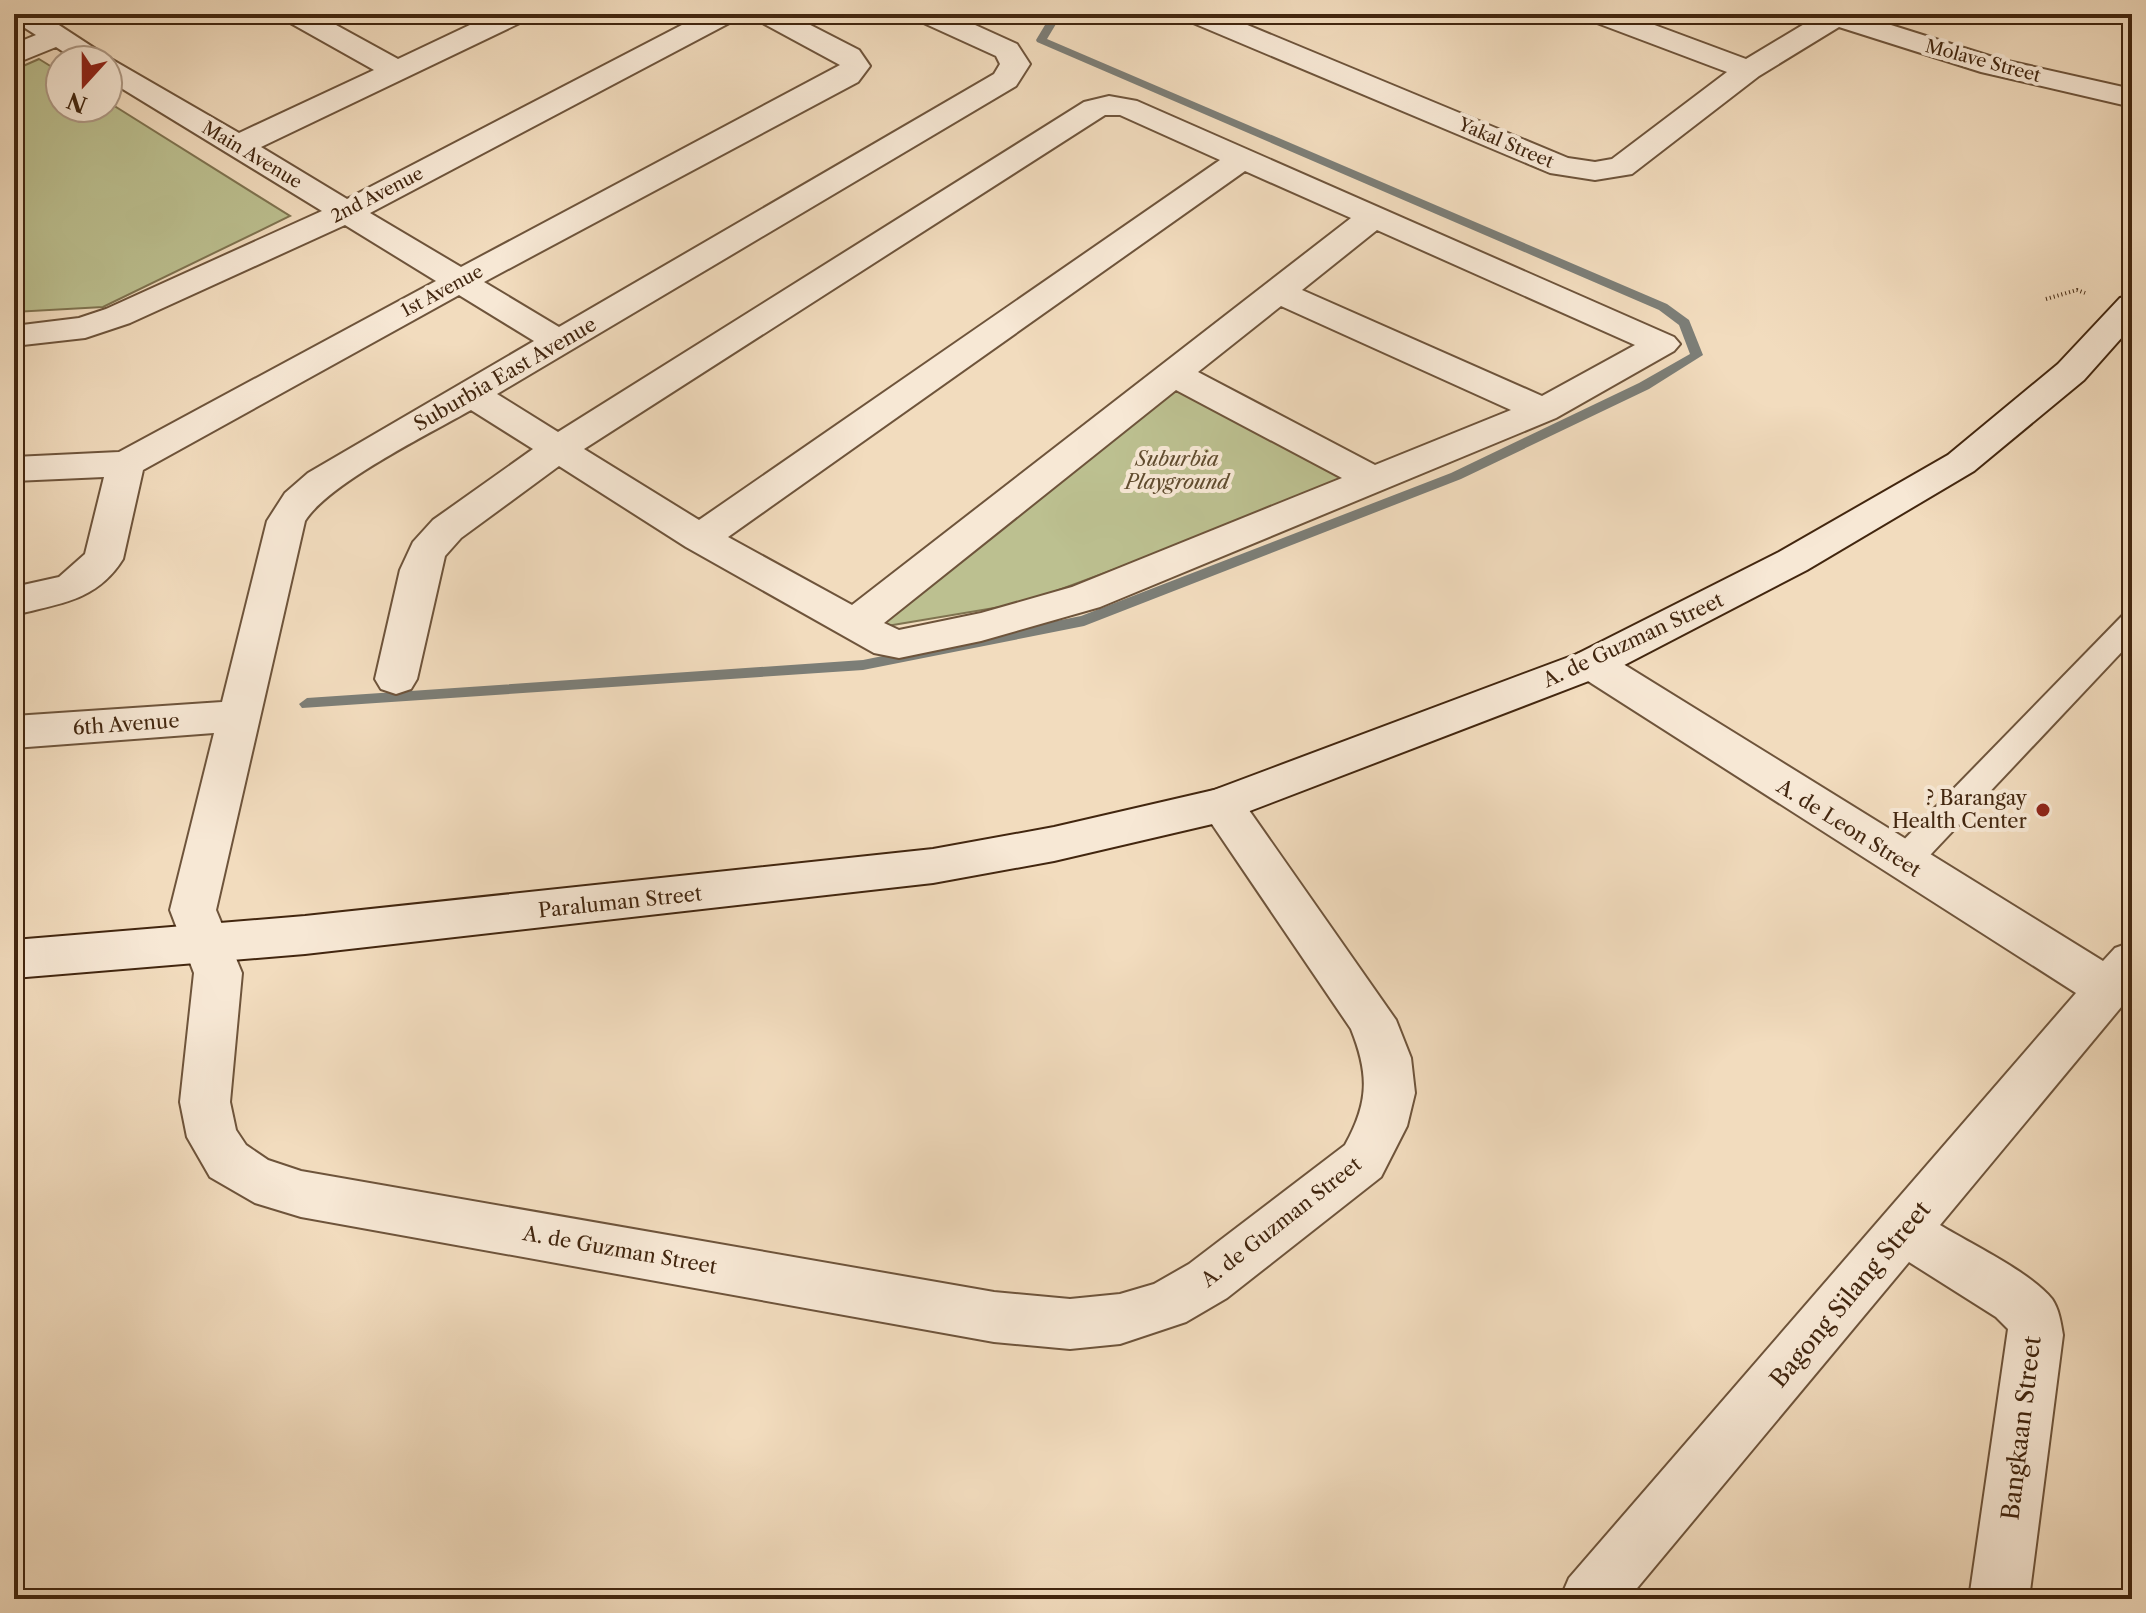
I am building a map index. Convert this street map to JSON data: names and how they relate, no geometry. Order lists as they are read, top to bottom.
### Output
{
  "streets": {
    "street": [
      "Molave Street",
      "Yakal Street",
      "Main Avenue",
      "2nd Avenue",
      "1st Avenue",
      "Suburbia East Avenue",
      "A. de Guzman Street",
      "6th Avenue",
      "A. de Leon Street",
      "Paraluman Street",
      "Bagong Silang Street",
      "Bangkaan Street"
    ]
  },
  "crossings": [
    ["Molave Street", "Yakal Street"],
    ["Main Avenue", "2nd Avenue"],
    ["Main Avenue", "1st Avenue"],
    ["Main Avenue", "Suburbia East Avenue"],
    ["Suburbia East Avenue", "A. de Guzman Street"],
    ["Suburbia East Avenue", "6th Avenue"],
    ["Suburbia East Avenue", "Paraluman Street"],
    ["A. de Guzman Street", "A. de Leon Street"],
    ["A. de Guzman Street", "Paraluman Street"],
    ["A. de Leon Street", "Bagong Silang Street"],
    ["Bagong Silang Street", "Bangkaan Street"]
  ],
  "parks": ["Suburbia Playground"],
  "places": ["? Barangay Health Center"],
  "north": "bottom"
}
